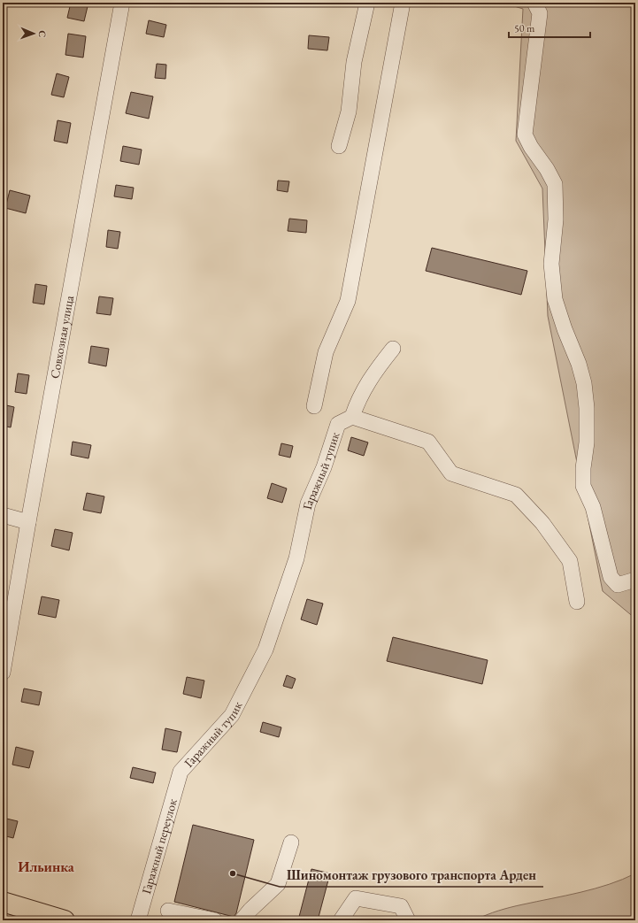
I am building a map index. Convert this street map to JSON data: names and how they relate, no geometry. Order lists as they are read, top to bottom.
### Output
{
  "streets": {
    "street": ["Совхозная улица", "Гаражный тупик", "Гаражный переулок"]
  },
  "crossings": [
    ["Гаражный тупик", "Гаражный переулок"]
  ],
  "districts": ["Ильинка"],
  "places": ["Шиномонтаж грузового транспорта Арден"],
  "scale_bar": "50 m",
  "north": "right"
}
